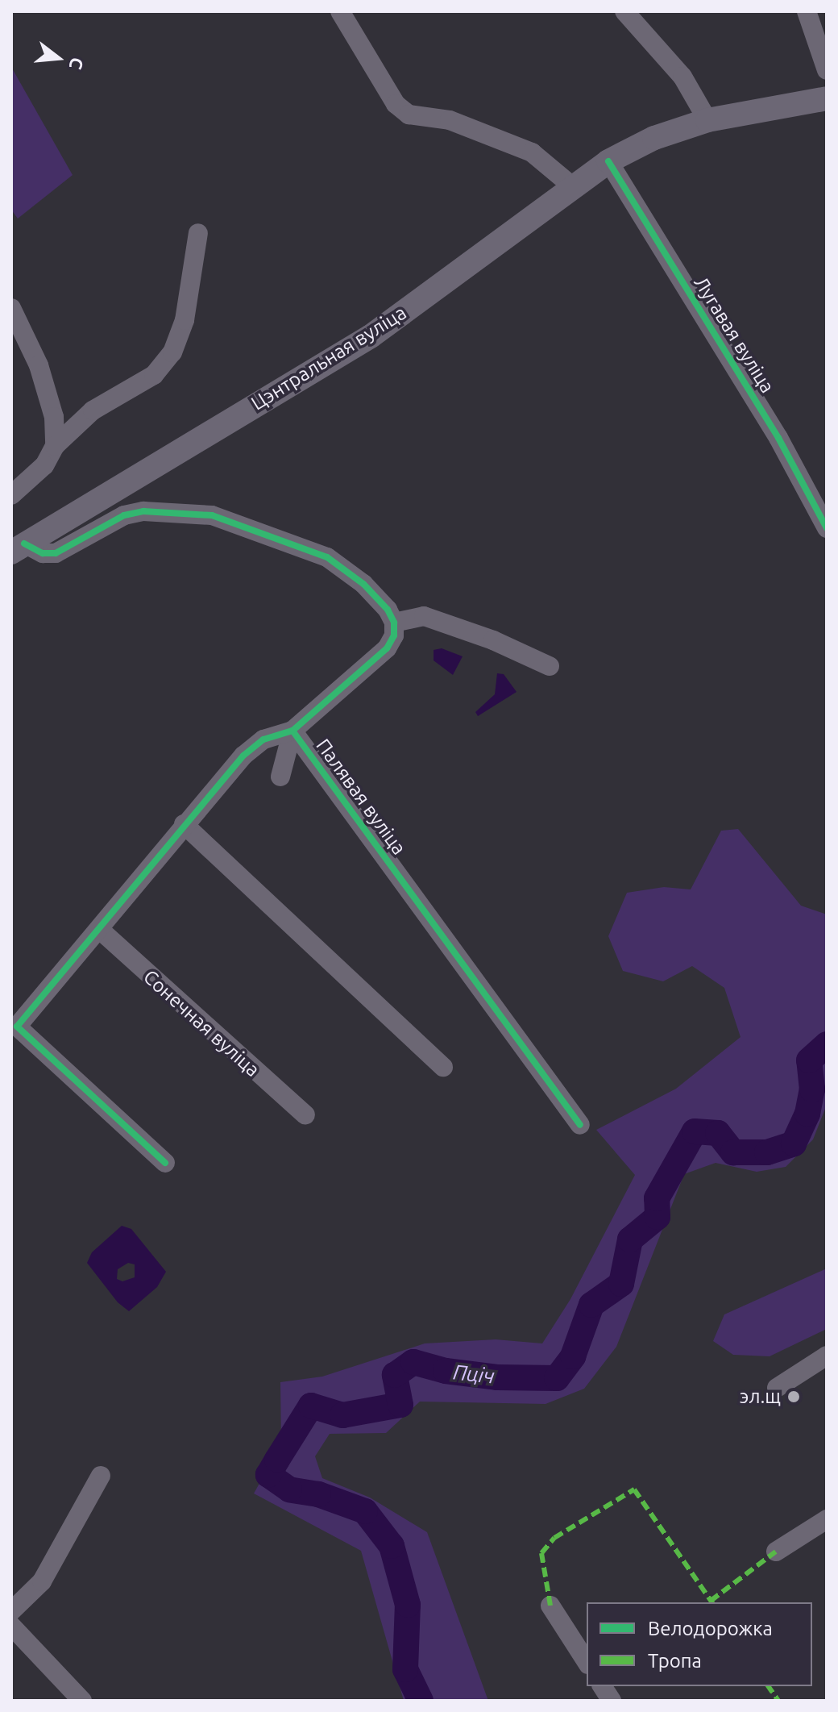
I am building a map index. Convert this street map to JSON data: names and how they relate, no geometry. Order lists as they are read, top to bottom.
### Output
{
  "streets": {
    "main road": ["Цэнтральная вуліца"],
    "street": ["Лугавая вуліца", "Палявая вуліца", "Сонечная вуліца"]
  },
  "crossings": [
    ["Лугавая вуліца", "Цэнтральная вуліца"]
  ],
  "water": ["Пціч"],
  "places": ["эл.щ"],
  "legend": ["Велодорожка", "Тропа"],
  "north": "right"
}
